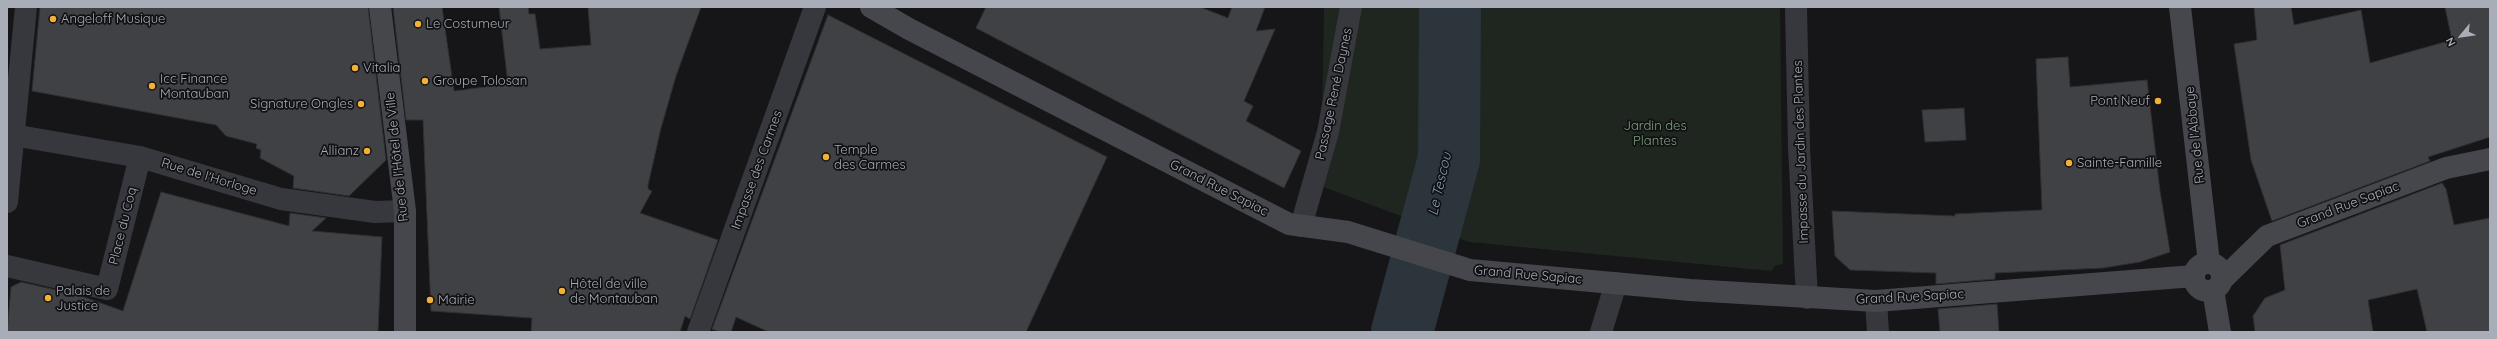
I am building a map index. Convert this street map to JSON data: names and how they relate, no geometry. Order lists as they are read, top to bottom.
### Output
{
  "streets": {
    "main road": ["Rue de l'Abbaye", "Rue de l'Hôtel de Ville", "Grand Rue Sapiac"],
    "street": [
      "Passage René Daynes",
      "Impasse du Jardin des Plantes",
      "Impasse des Carmes",
      "Rue de l'Horloge",
      "Place du Coq"
    ]
  },
  "crossings": [
    ["Passage René Daynes", "Grand Rue Sapiac"],
    ["Rue de l'Abbaye", "Grand Rue Sapiac"],
    ["Impasse du Jardin des Plantes", "Grand Rue Sapiac"],
    ["Rue de l'Hôtel de Ville", "Rue de l'Horloge"],
    ["Rue de l'Horloge", "Place du Coq"]
  ],
  "water": ["Le Tescou"],
  "parks": ["Jardin des Plantes"],
  "places": [
    "Angeloff Musique",
    "Le Costumeur",
    "Vitalia",
    "Groupe Tolosan",
    "Icc Finance Montauban",
    "Pont Neuf",
    "Signature Ongles",
    "Allianz",
    "Temple des Carmes",
    "Sainte-Famille",
    "Hôtel de ville de Montauban",
    "Palais de Justice",
    "Mairie"
  ],
  "north": "bottom left"
}
